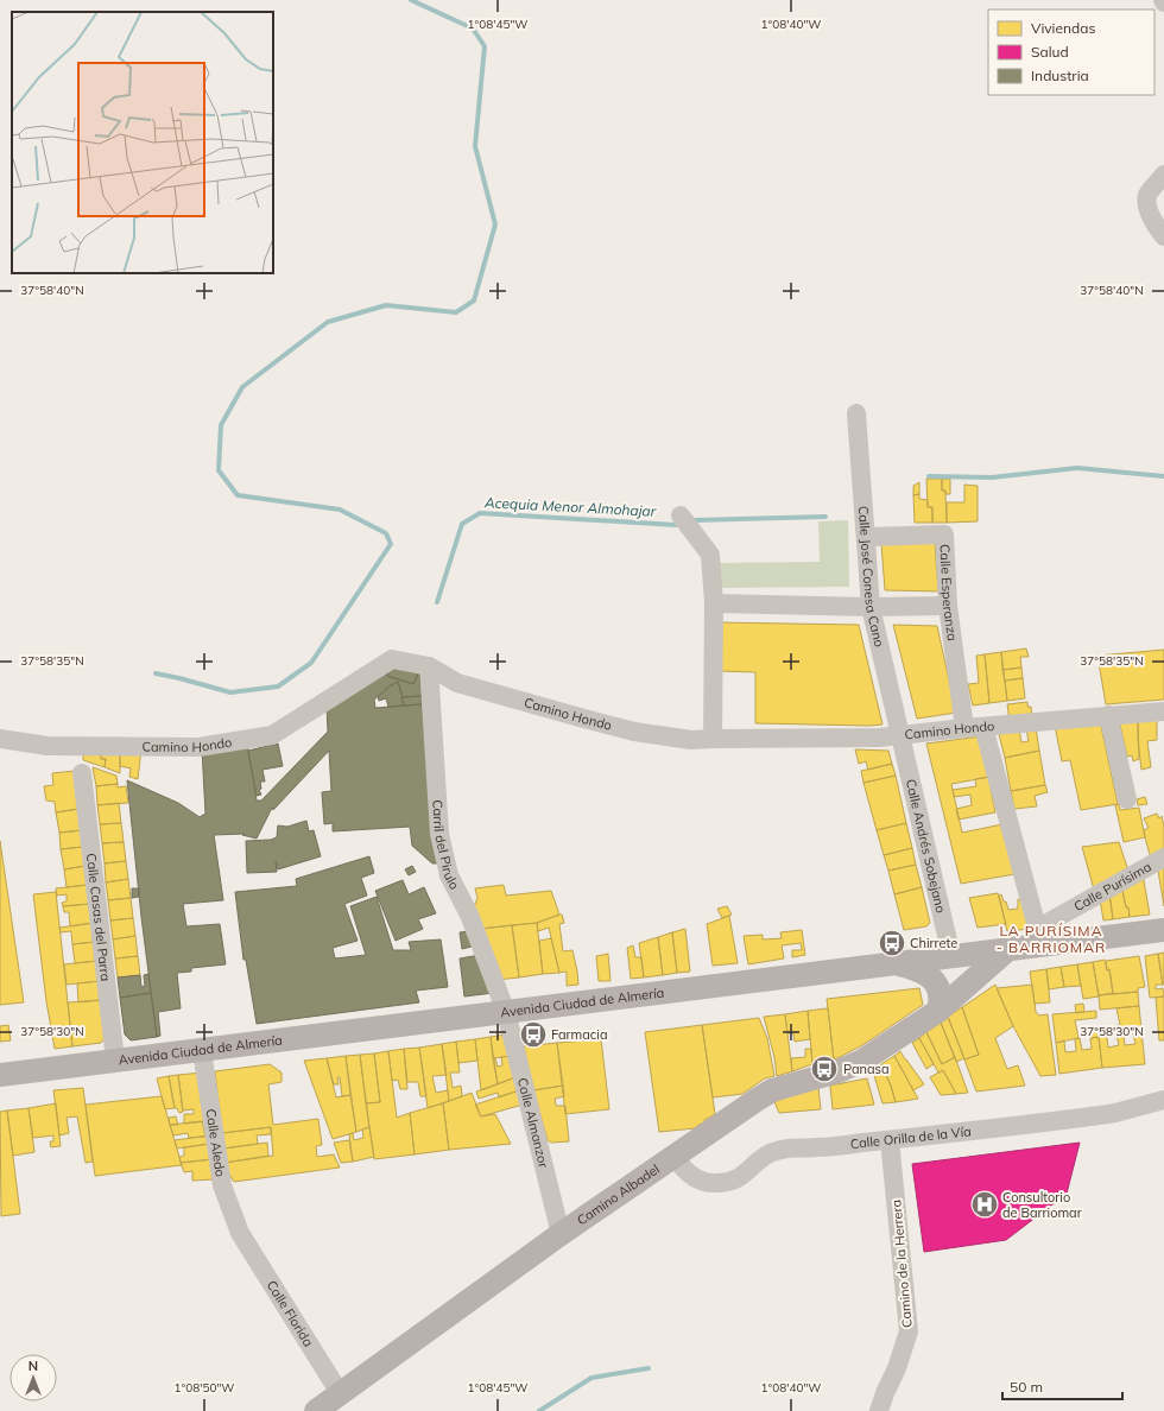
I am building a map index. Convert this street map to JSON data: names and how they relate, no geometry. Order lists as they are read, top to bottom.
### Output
{
  "streets": {
    "main road": ["Avenida Ciudad de Almería", "Camino Albadel"],
    "street": [
      "Calle José Conesa Cano",
      "Calle Esperanza",
      "Camino Hondo",
      "Carril del Pirulo",
      "Calle Andrés Sobejano",
      "Calle Purísima",
      "Calle Casas del Parra",
      "Calle Almanzor",
      "Calle Orilla de la Vía",
      "Calle Aledo",
      "Camino de la Herrera",
      "Calle Florida"
    ]
  },
  "crossings": [
    ["Calle José Conesa Cano", "Calle Esperanza"],
    ["Calle José Conesa Cano", "Camino Hondo"],
    ["Calle José Conesa Cano", "Calle Andrés Sobejano"],
    ["Calle Esperanza", "Camino Hondo"],
    ["Calle Esperanza", "Calle Purísima"],
    ["Calle Esperanza", "Avenida Ciudad de Almería"],
    ["Camino Hondo", "Carril del Pirulo"],
    ["Camino Hondo", "Calle Andrés Sobejano"],
    ["Carril del Pirulo", "Avenida Ciudad de Almería"],
    ["Carril del Pirulo", "Calle Almanzor"],
    ["Calle Andrés Sobejano", "Avenida Ciudad de Almería"],
    ["Calle Purísima", "Avenida Ciudad de Almería"],
    ["Calle Casas del Parra", "Avenida Ciudad de Almería"],
    ["Avenida Ciudad de Almería", "Calle Almanzor"],
    ["Avenida Ciudad de Almería", "Calle Aledo"],
    ["Avenida Ciudad de Almería", "Camino Albadel"],
    ["Calle Almanzor", "Camino Albadel"],
    ["Calle Orilla de la Vía", "Camino Albadel"],
    ["Calle Orilla de la Vía", "Camino de la Herrera"],
    ["Calle Aledo", "Calle Florida"],
    ["Camino Albadel", "Calle Florida"]
  ],
  "districts": ["LA PURÍSIMA - BARRIOMAR"],
  "water": ["Acequia Menor Almohajar"],
  "places": {
    "bus stop": ["Chirrete", "Farmacia", "Panasa"],
    "hospital": ["Consultorio de Barriomar"]
  },
  "legend": ["Viviendas", "Salud", "Industria"],
  "scale_bar": "50 m",
  "north": "top",
  "coordinates": [
    "1°08'45\"W",
    "1°08'40\"W",
    "37°58'40\"N",
    "37°58'35\"N",
    "37°58'30\"N",
    "1°08'50\"W"
  ]
}
